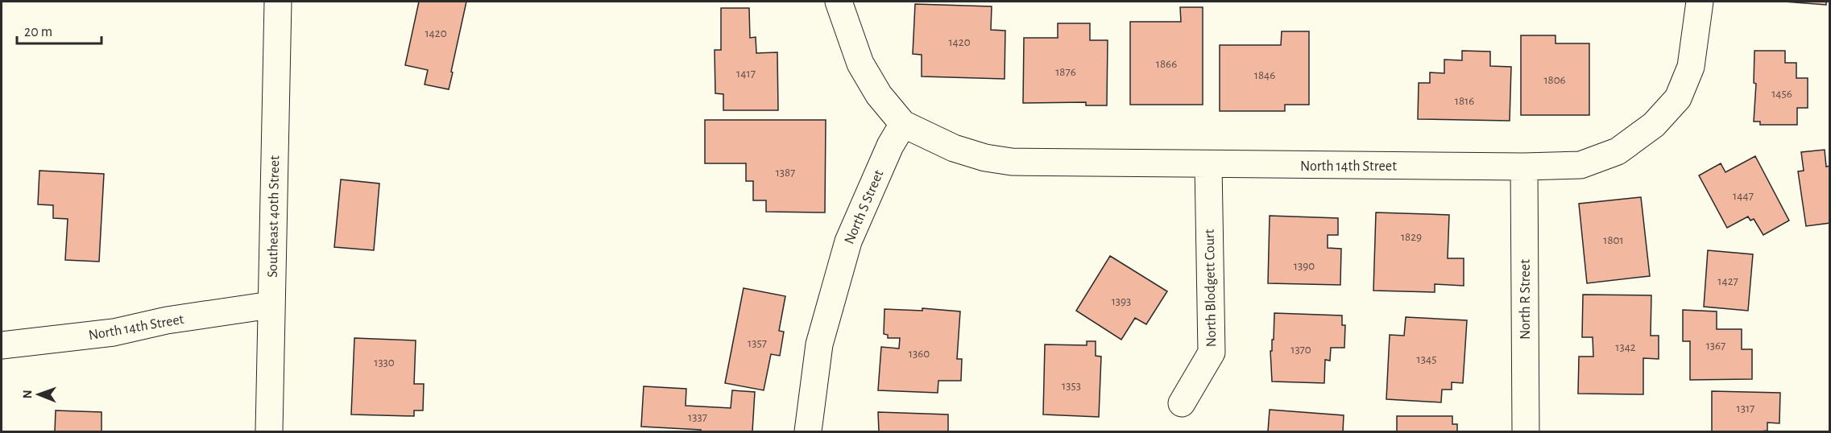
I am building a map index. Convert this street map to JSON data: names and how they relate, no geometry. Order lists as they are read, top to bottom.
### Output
{
  "streets": {
    "street": [
      "North 14th Street",
      "North S Street",
      "Southeast 40th Street",
      "North Blodgett Court",
      "North R Street"
    ]
  },
  "crossings": [
    ["North 14th Street", "North S Street"],
    ["North 14th Street", "Southeast 40th Street"],
    ["North 14th Street", "North Blodgett Court"],
    ["North 14th Street", "North R Street"]
  ],
  "house_numbers": [
    "1420",
    "1420",
    "1866",
    "1876",
    "1417",
    "1846",
    "1806",
    "1456",
    "1816",
    "1387",
    "1447",
    "1829",
    "1801",
    "1390",
    "1427",
    "1393",
    "1357",
    "1367",
    "1342",
    "1370",
    "1360",
    "1345",
    "1330",
    "1353",
    "1317",
    "1337"
  ],
  "scale_bar": "20 m",
  "north": "left"
}
